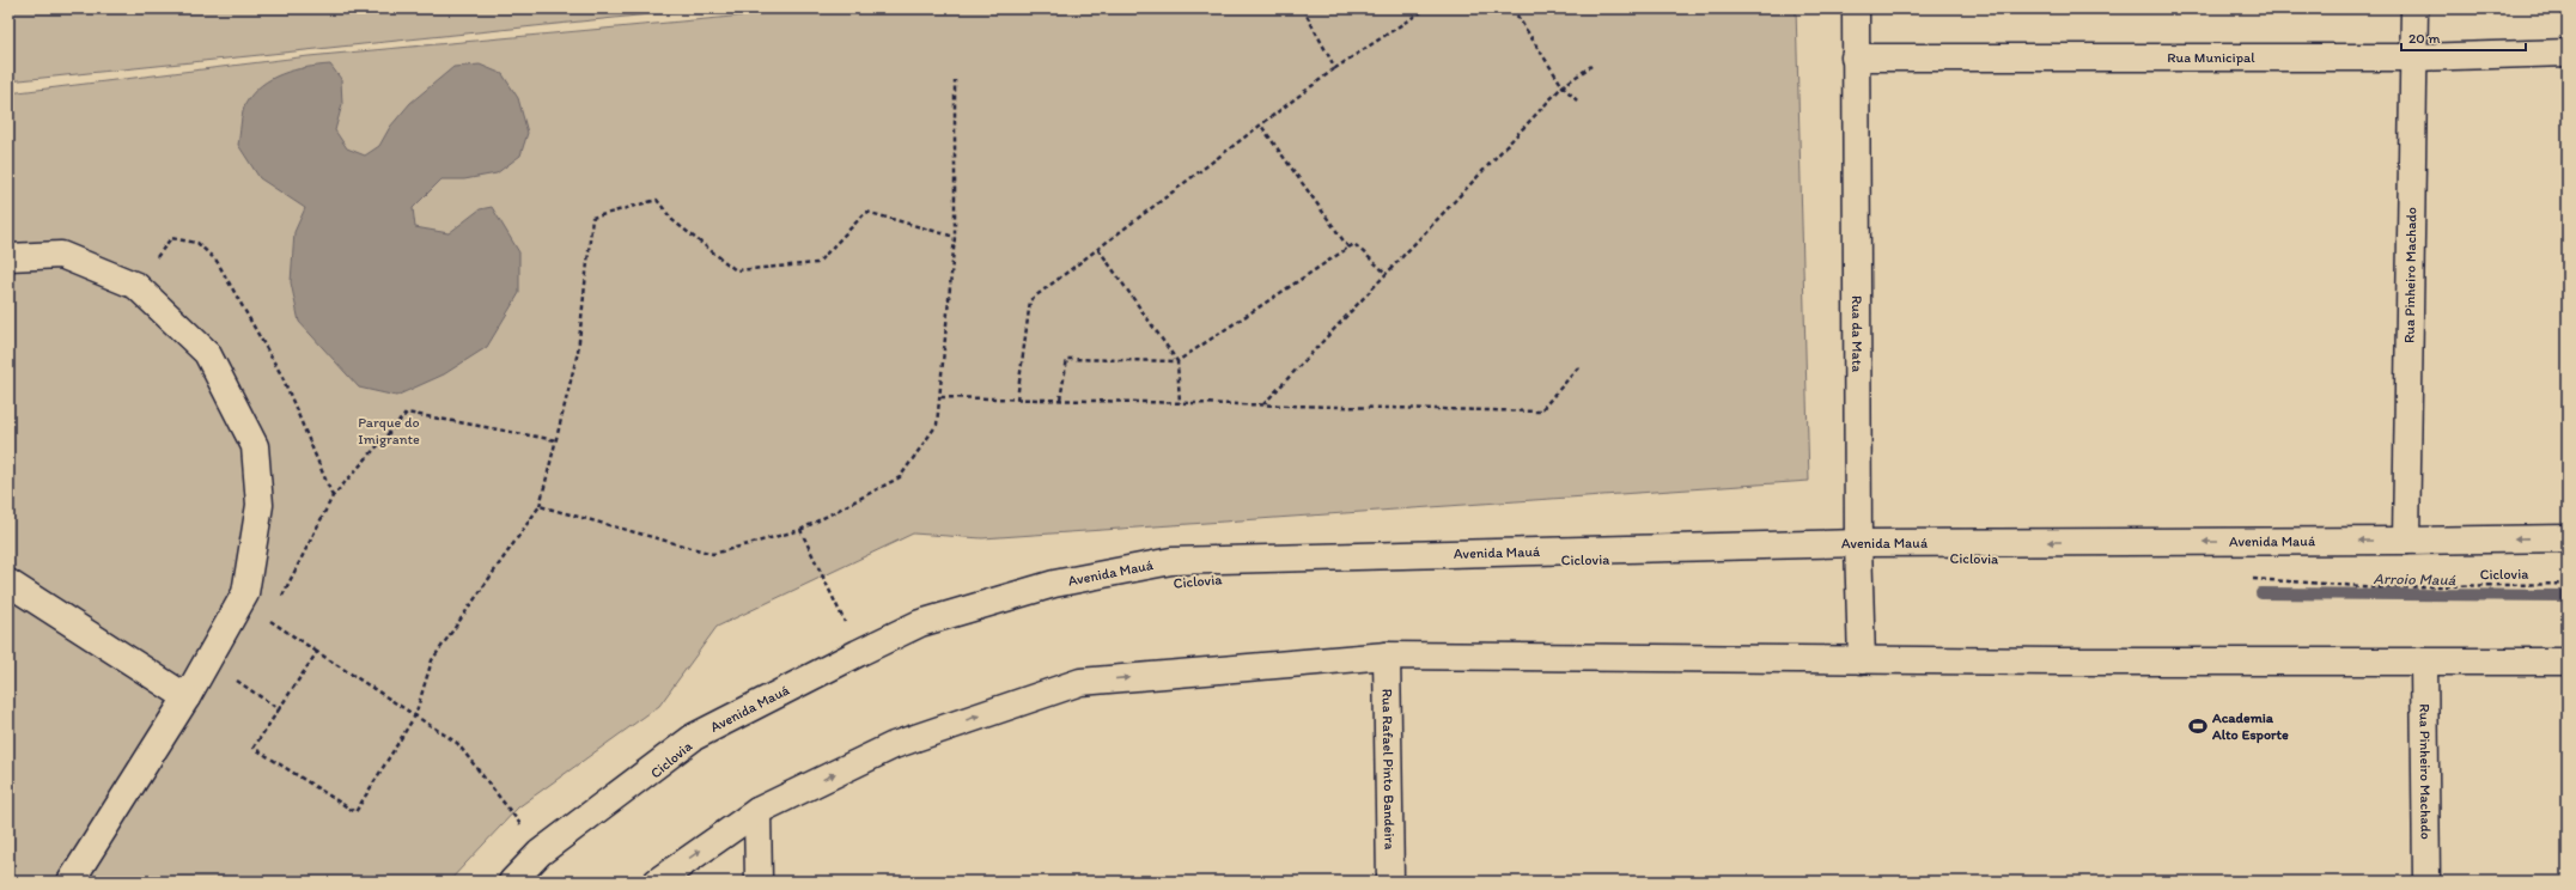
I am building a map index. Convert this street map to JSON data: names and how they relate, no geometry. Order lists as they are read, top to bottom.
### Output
{
  "streets": {
    "main road": [
      "Rua Municipal",
      "Rua Pinheiro Machado",
      "Rua da Mata",
      "Avenida Mauá",
      "Rua Rafael Pinto Bandeira"
    ],
    "path": ["Ciclovia"]
  },
  "crossings": [
    ["Rua Municipal", "Rua Pinheiro Machado"],
    ["Rua Municipal", "Rua da Mata"],
    ["Rua Pinheiro Machado", "Avenida Mauá"],
    ["Rua da Mata", "Avenida Mauá"]
  ],
  "water": ["Arroio Mauá"],
  "parks": ["Parque do Imigrante"],
  "places": {
    "sports": ["Academia Alto Esporte"]
  },
  "scale_bar": "20 m"
}
